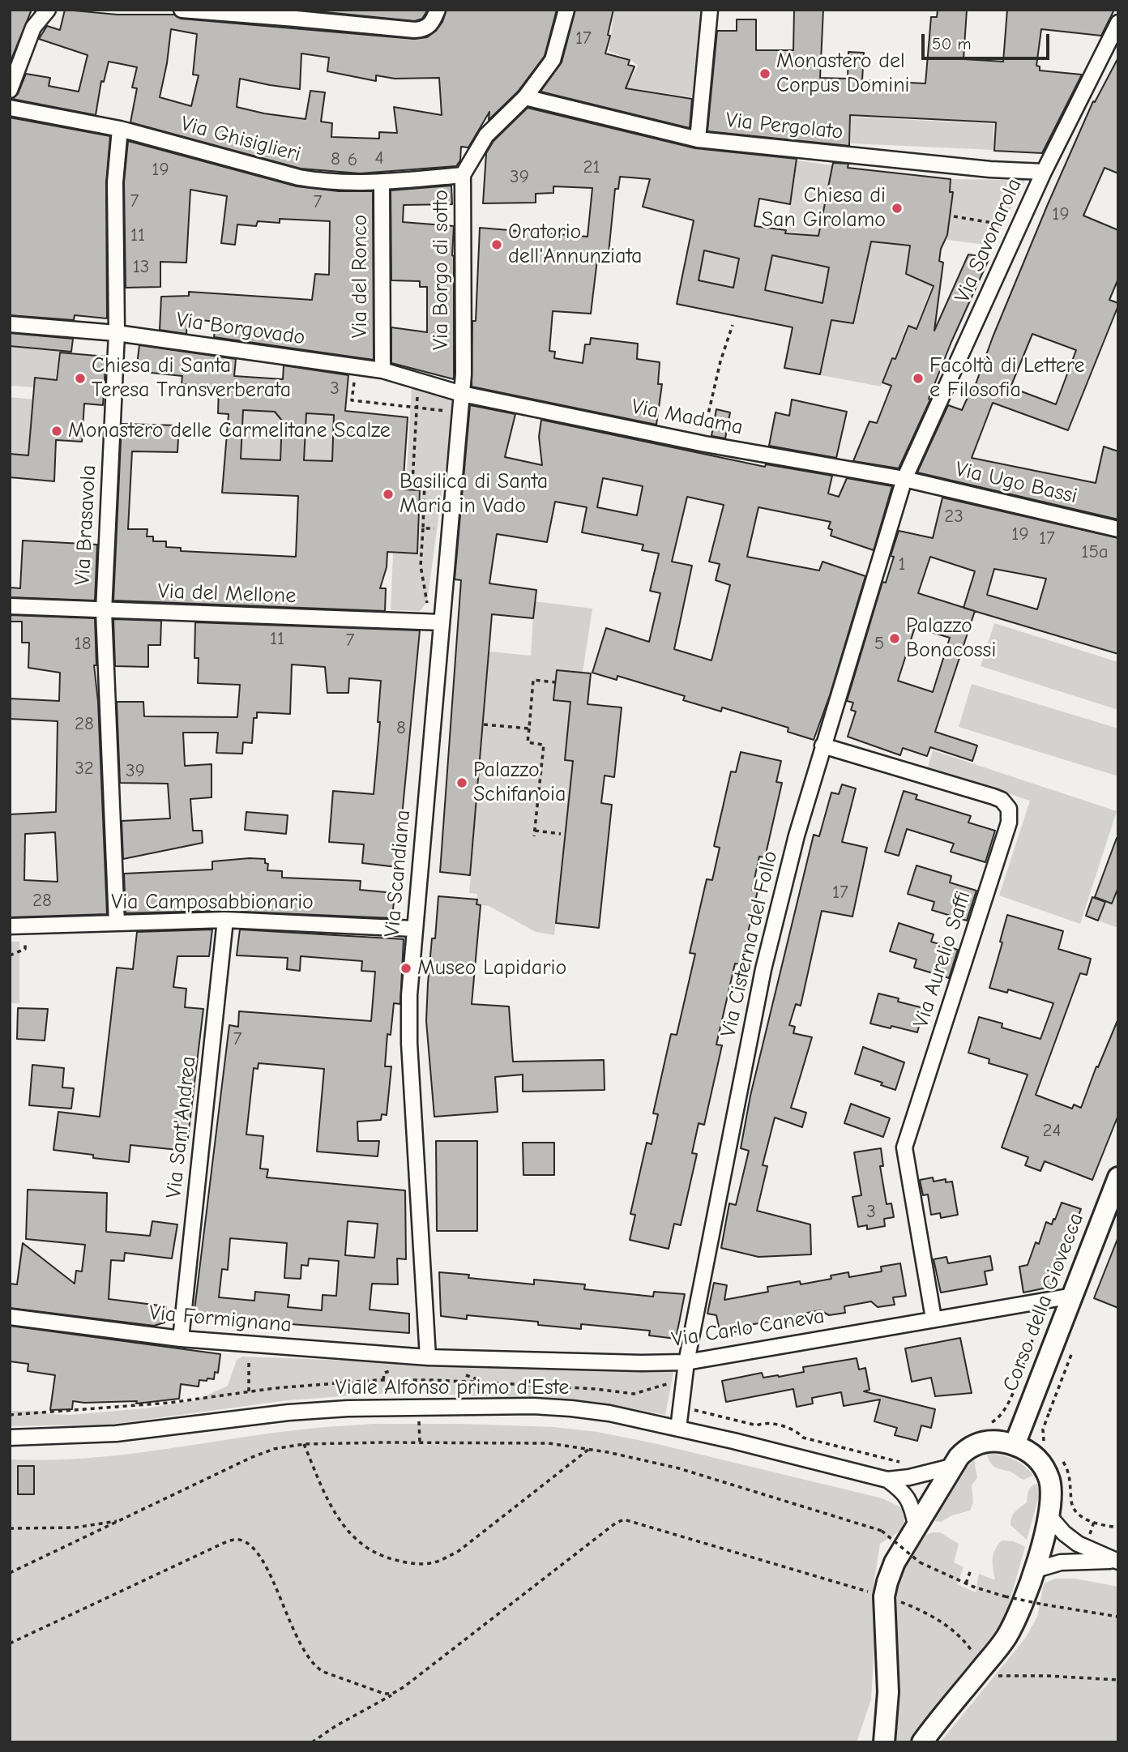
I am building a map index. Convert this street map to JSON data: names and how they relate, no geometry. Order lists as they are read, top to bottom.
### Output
{
  "streets": {
    "street": [
      "Via Pergolato",
      "Via Ghisiglieri",
      "Via Savonarola",
      "Via Borgo di sotto",
      "Via del Ronco",
      "Via Borgovado",
      "Via Madama",
      "Via Ugo Bassi",
      "Via Brasavola",
      "Via del Mellone",
      "Via Scandiana",
      "Via Camposabbionario",
      "Via Cisterna del Follo",
      "Via Aurelio Saffi",
      "Via Sant'Andrea",
      "Corso della Giovecca",
      "Via Formignana",
      "Via Carlo Caneva",
      "Viale Alfonso primo d'Este"
    ]
  },
  "crossings": [
    ["Via Pergolato", "Via Savonarola"],
    ["Via Pergolato", "Via Borgo di sotto"],
    ["Via Ghisiglieri", "Via Borgo di sotto"],
    ["Via Ghisiglieri", "Via del Ronco"],
    ["Via Ghisiglieri", "Via Brasavola"],
    ["Via Savonarola", "Via Madama"],
    ["Via Savonarola", "Via Ugo Bassi"],
    ["Via Savonarola", "Via Cisterna del Follo"],
    ["Via Borgo di sotto", "Via Borgovado"],
    ["Via Borgo di sotto", "Via Madama"],
    ["Via Borgo di sotto", "Via Scandiana"],
    ["Via del Ronco", "Via Borgovado"],
    ["Via Borgovado", "Via Madama"],
    ["Via Borgovado", "Via Brasavola"],
    ["Via Borgovado", "Via Scandiana"],
    ["Via Madama", "Via Ugo Bassi"],
    ["Via Madama", "Via Scandiana"],
    ["Via Madama", "Via Cisterna del Follo"],
    ["Via Ugo Bassi", "Via Cisterna del Follo"],
    ["Via Brasavola", "Via del Mellone"],
    ["Via Brasavola", "Via Camposabbionario"],
    ["Via del Mellone", "Via Scandiana"],
    ["Via Scandiana", "Via Camposabbionario"],
    ["Via Scandiana", "Via Formignana"],
    ["Via Scandiana", "Via Carlo Caneva"],
    ["Via Camposabbionario", "Via Sant'Andrea"],
    ["Via Cisterna del Follo", "Via Aurelio Saffi"],
    ["Via Cisterna del Follo", "Via Carlo Caneva"],
    ["Via Cisterna del Follo", "Viale Alfonso primo d'Este"],
    ["Via Aurelio Saffi", "Via Carlo Caneva"],
    ["Via Sant'Andrea", "Via Formignana"],
    ["Corso della Giovecca", "Via Carlo Caneva"],
    ["Via Formignana", "Via Carlo Caneva"]
  ],
  "places": [
    "Monastero del Corpus Domini",
    "Chiesa di San Girolamo",
    "Oratorio dell'Annunziata",
    "Chiesa di Santa Teresa Transverberata",
    "Facoltà di Lettere e Filosofia",
    "Monastero delle Carmelitane Scalze",
    "Basilica di Santa Maria in Vado",
    "Palazzo Bonacossi",
    "Palazzo Schifanoia",
    "Museo Lapidario"
  ],
  "house_numbers": [
    "17",
    "4",
    "8",
    "6",
    "21",
    "19",
    "39",
    "7",
    "7",
    "19",
    "11",
    "13",
    "3",
    "23",
    "19",
    "17",
    "15a",
    "1",
    "11",
    "7",
    "18",
    "5",
    "28",
    "8",
    "32",
    "39",
    "17",
    "28",
    "7",
    "24",
    "3"
  ],
  "scale_bar": "50 m"
}
